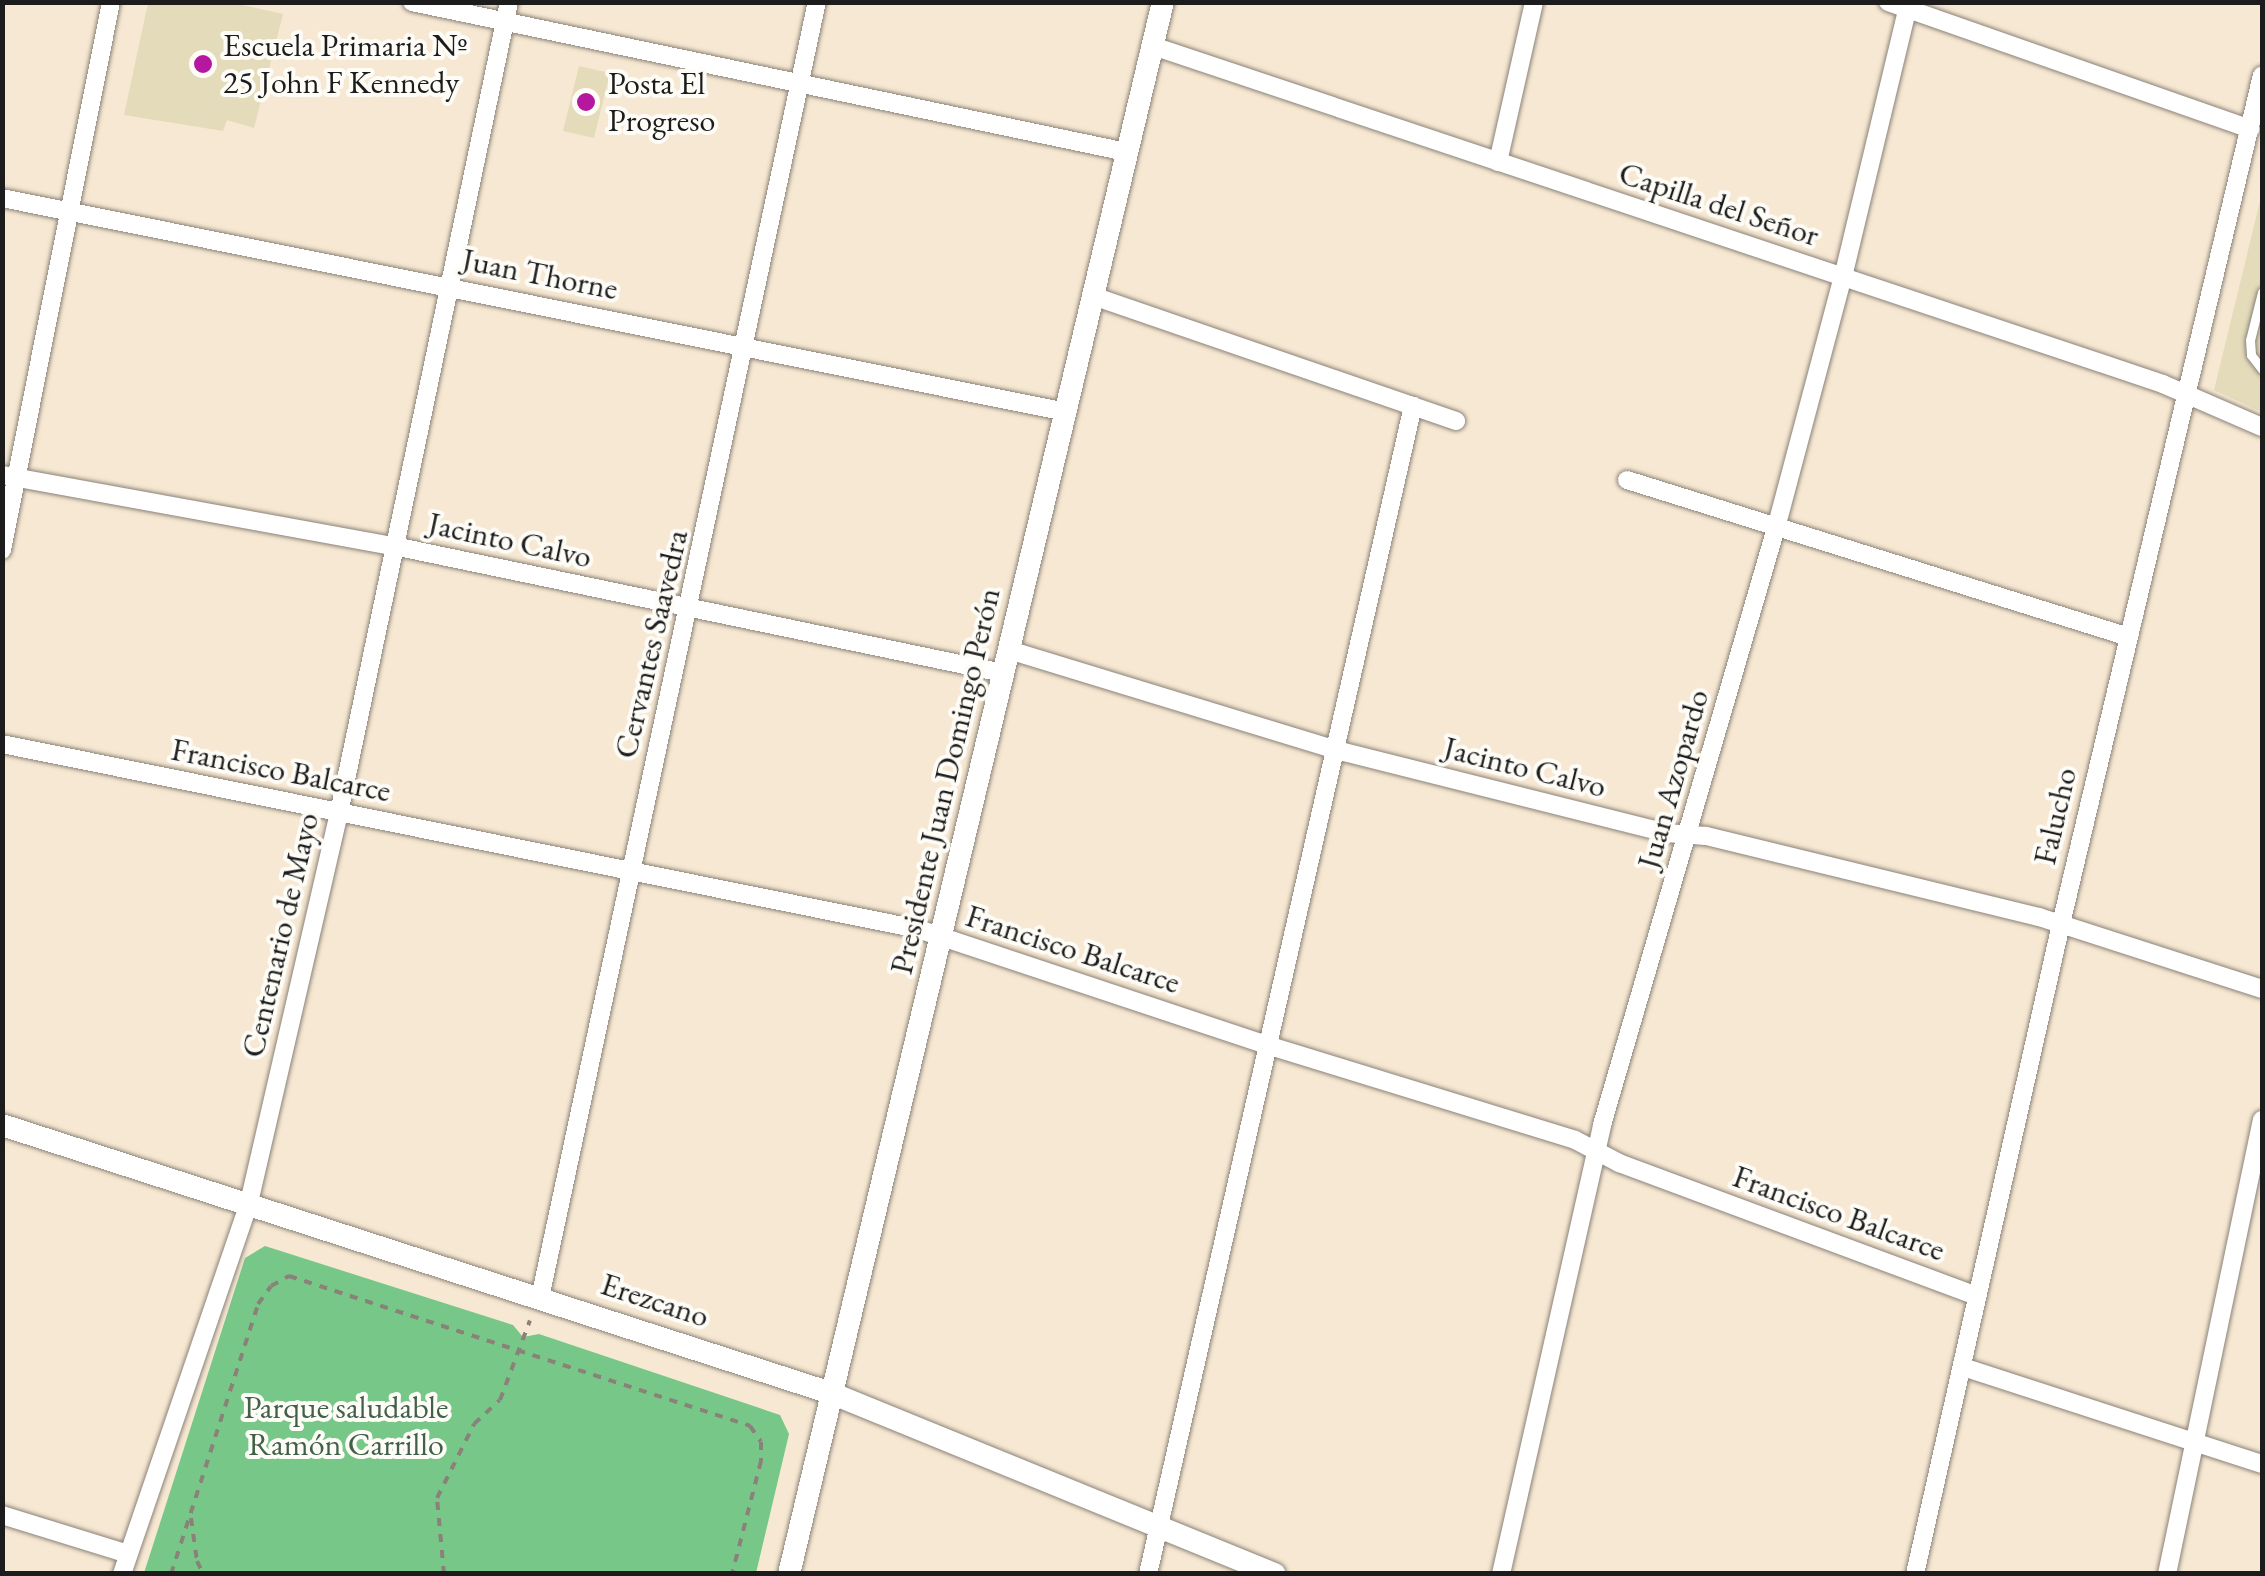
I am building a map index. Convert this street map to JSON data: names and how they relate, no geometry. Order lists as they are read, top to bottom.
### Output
{
  "streets": {
    "street": [
      "Capilla del Señor",
      "Juan Thorne",
      "Jacinto Calvo",
      "Cervantes Saavedra",
      "Francisco Balcarce",
      "Juan Azopardo",
      "Presidente Juan Domingo Perón",
      "Falucho",
      "Centenario de Mayo",
      "Erezcano"
    ]
  },
  "crossings": [
    ["Capilla del Señor", "Juan Azopardo"],
    ["Capilla del Señor", "Presidente Juan Domingo Perón"],
    ["Capilla del Señor", "Falucho"],
    ["Juan Thorne", "Cervantes Saavedra"],
    ["Juan Thorne", "Presidente Juan Domingo Perón"],
    ["Juan Thorne", "Centenario de Mayo"],
    ["Jacinto Calvo", "Cervantes Saavedra"],
    ["Jacinto Calvo", "Juan Azopardo"],
    ["Jacinto Calvo", "Presidente Juan Domingo Perón"],
    ["Jacinto Calvo", "Falucho"],
    ["Jacinto Calvo", "Centenario de Mayo"],
    ["Cervantes Saavedra", "Francisco Balcarce"],
    ["Cervantes Saavedra", "Erezcano"],
    ["Francisco Balcarce", "Juan Azopardo"],
    ["Francisco Balcarce", "Presidente Juan Domingo Perón"],
    ["Francisco Balcarce", "Falucho"],
    ["Francisco Balcarce", "Centenario de Mayo"],
    ["Presidente Juan Domingo Perón", "Erezcano"],
    ["Centenario de Mayo", "Erezcano"]
  ],
  "parks": ["Parque saludable Ramón Carrillo"],
  "places": ["Escuela Primaria Nº 25 John F Kennedy", "Posta El Progreso"]
}
